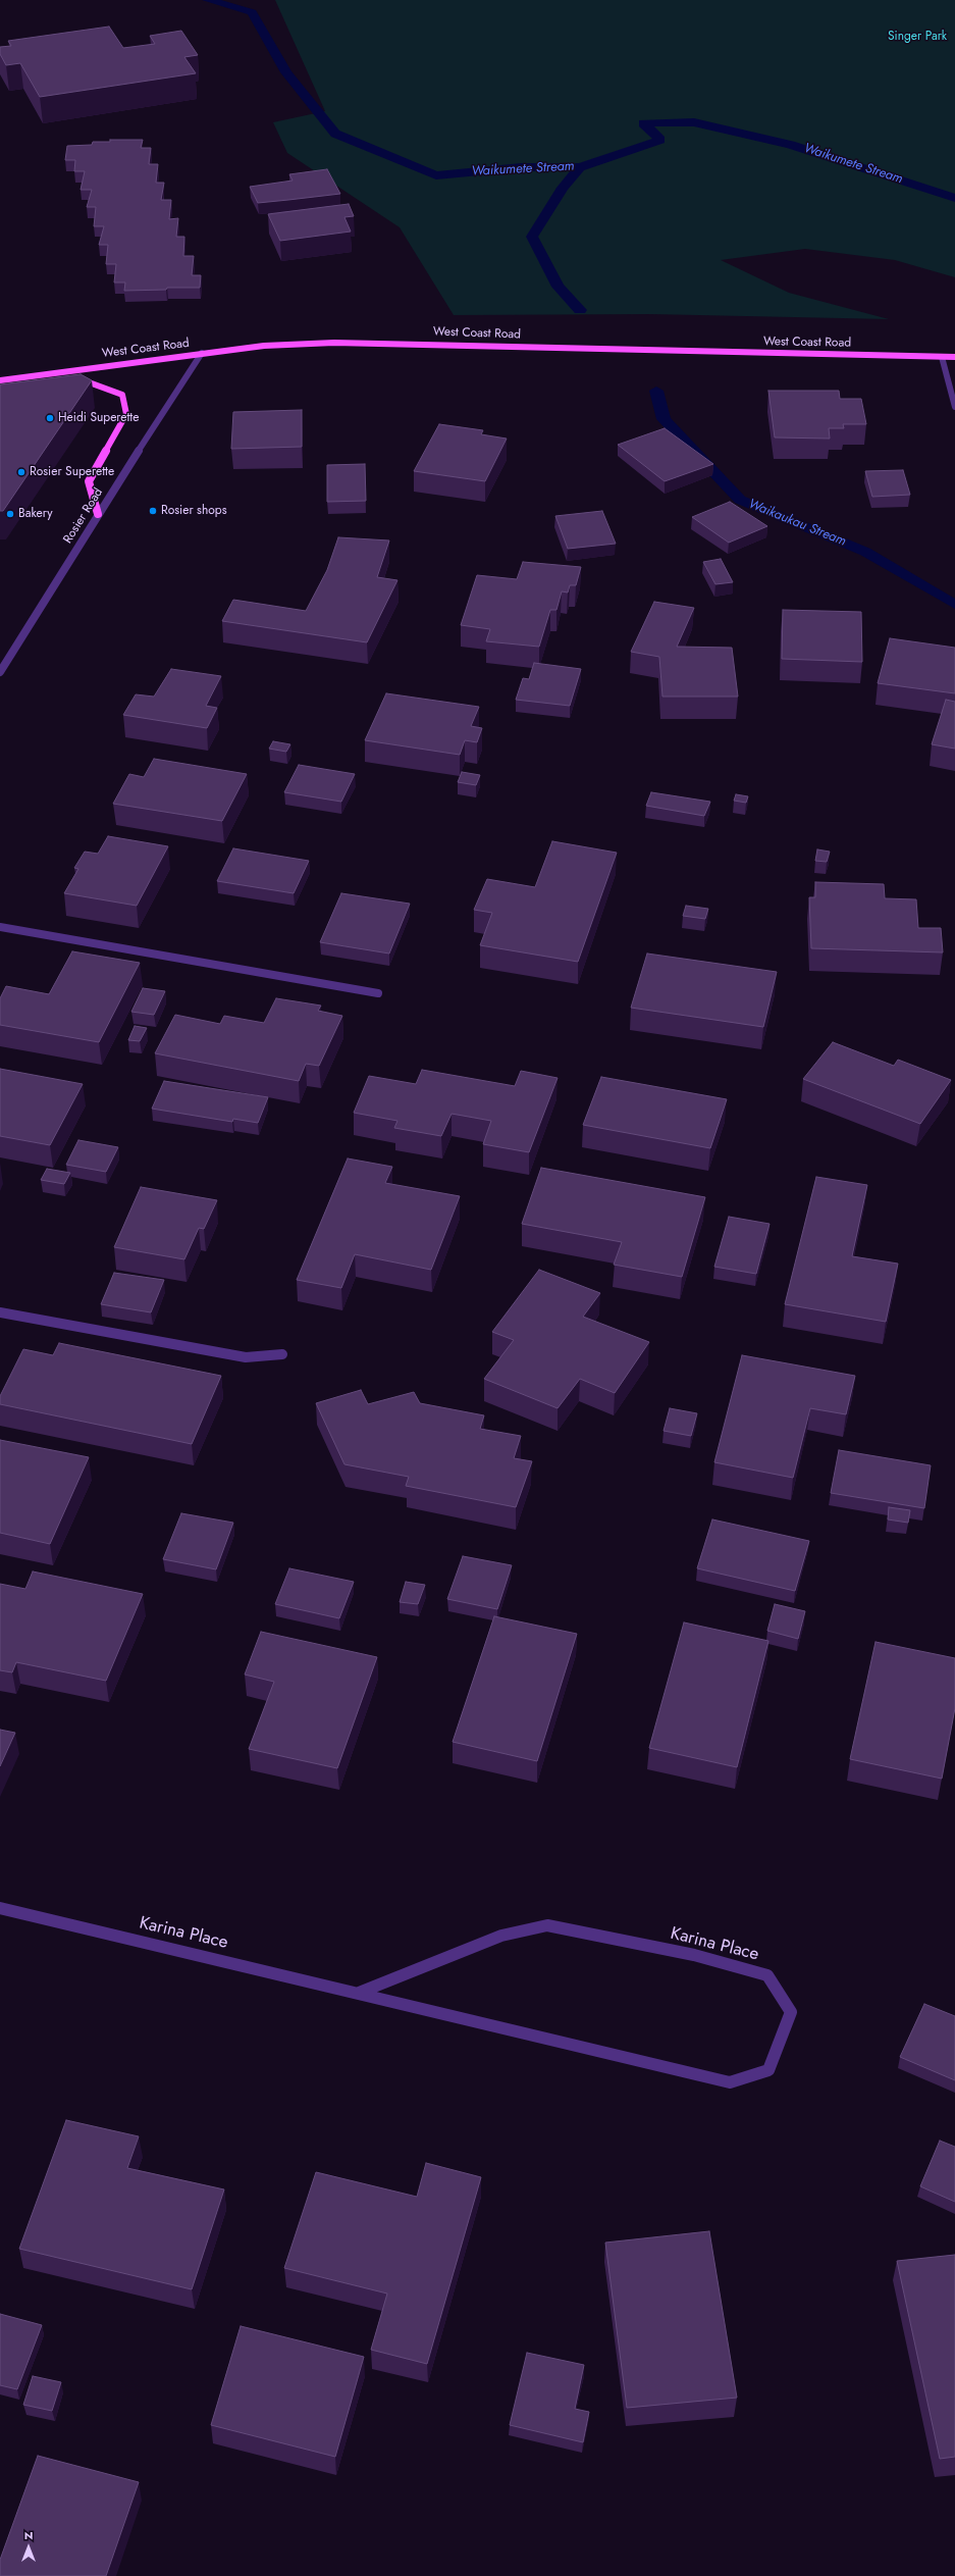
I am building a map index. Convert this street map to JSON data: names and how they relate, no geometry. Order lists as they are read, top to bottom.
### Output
{
  "streets": {
    "main road": ["West Coast Road"],
    "street": ["Rosier Road", "Karina Place"]
  },
  "crossings": [
    ["West Coast Road", "Rosier Road"]
  ],
  "water": ["Waikumete Stream", "Waikaukau Stream"],
  "parks": ["Singer Park"],
  "places": [
    "Heidi Superette",
    "Rosier Superette",
    "Rosier shops",
    "Bakery"
  ],
  "north": "top"
}
